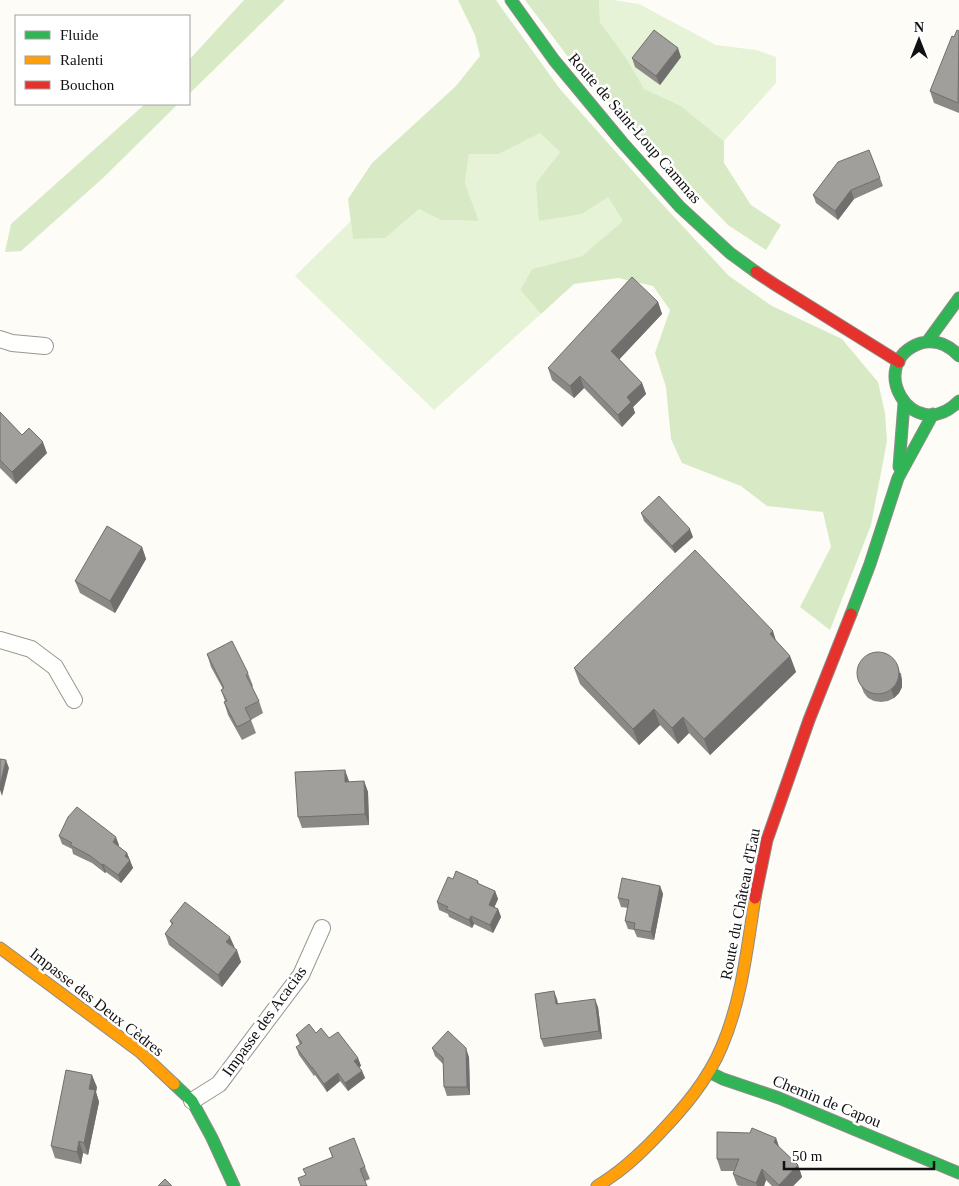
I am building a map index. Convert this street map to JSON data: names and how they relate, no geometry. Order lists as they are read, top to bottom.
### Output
{
  "streets": {
    "street": [
      "Route de Saint-Loup Cammas",
      "Route du Château d'Eau",
      "Impasse des Deux Cèdres",
      "Impasse des Acacias",
      "Chemin de Capou"
    ]
  },
  "crossings": [
    ["Route du Château d'Eau", "Chemin de Capou"],
    ["Impasse des Deux Cèdres", "Impasse des Acacias"]
  ],
  "legend": ["Fluide", "Ralenti", "Bouchon"],
  "scale_bar": "50 m",
  "north": "top"
}
